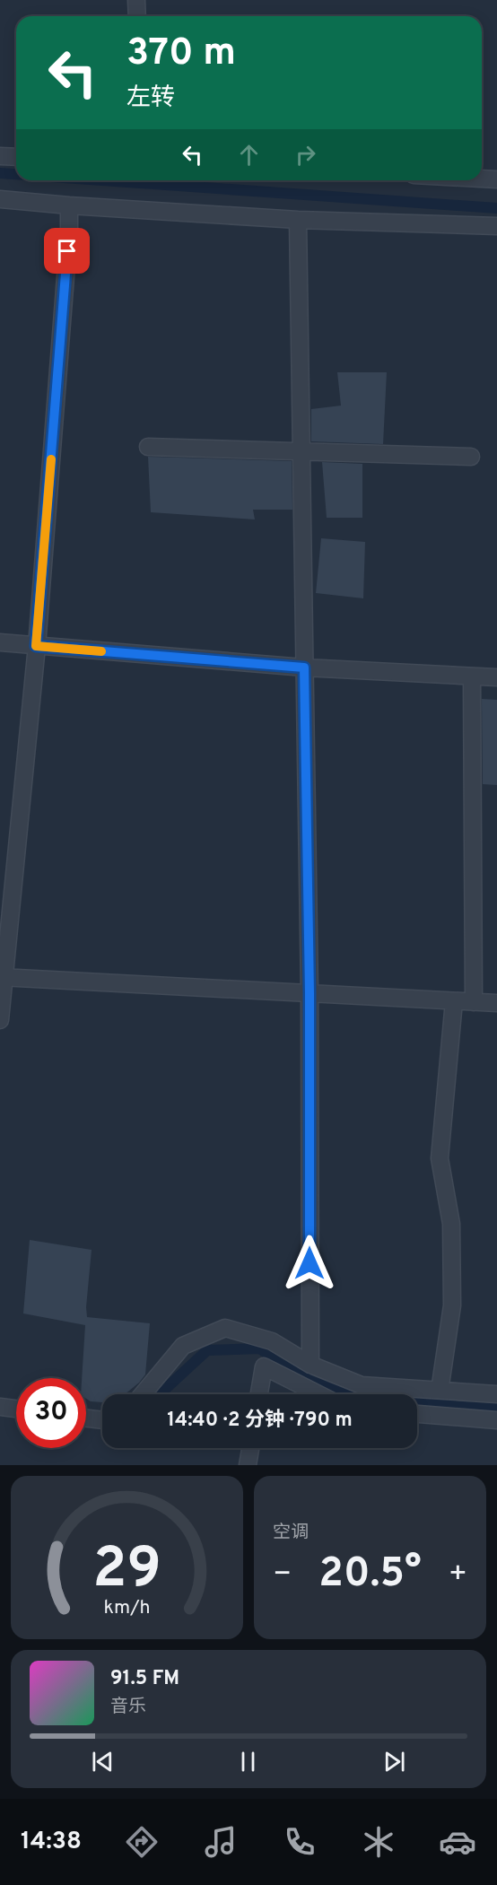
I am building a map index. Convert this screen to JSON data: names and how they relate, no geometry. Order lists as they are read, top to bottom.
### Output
{
  "page": {
    "turn": ["370 m", "左转"],
    "limit": "30",
    "trip": "14:40 · 2 分钟 · 790 m",
    "tile": "空调",
    "heat": ["−", "20.5°", "+"],
    "song": ["91.5 FM", "音乐"],
    "tabs": "14:38",
    "gauge": ["29", "km/h"]
  }
}
